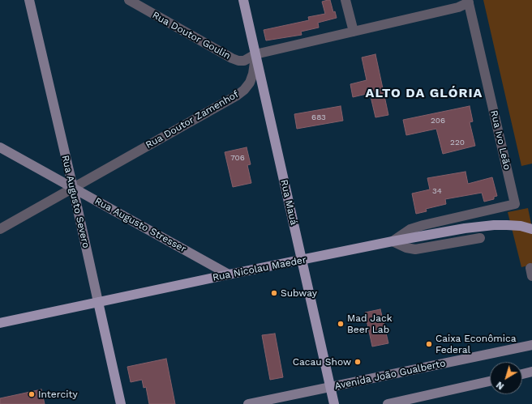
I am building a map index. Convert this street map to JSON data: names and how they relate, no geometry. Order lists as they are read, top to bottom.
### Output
{
  "streets": {
    "main road": [
      "Rua Augusto Severo",
      "Rua Mauá",
      "Rua Augusto Stresser",
      "Rua Nicolau Maeder",
      "Avenida João Gualberto"
    ],
    "street": ["Rua Doutor Goulin", "Rua Doutor Zamenhof", "Rua Ivo Leão"]
  },
  "crossings": [
    ["Rua Doutor Goulin", "Rua Doutor Zamenhof"],
    ["Rua Doutor Goulin", "Rua Mauá"],
    ["Rua Doutor Zamenhof", "Rua Augusto Severo"],
    ["Rua Doutor Zamenhof", "Rua Mauá"],
    ["Rua Doutor Zamenhof", "Rua Augusto Stresser"],
    ["Rua Ivo Leão", "Rua Nicolau Maeder"],
    ["Rua Augusto Severo", "Rua Augusto Stresser"],
    ["Rua Augusto Severo", "Rua Nicolau Maeder"],
    ["Rua Mauá", "Rua Nicolau Maeder"],
    ["Rua Mauá", "Avenida João Gualberto"],
    ["Rua Augusto Stresser", "Rua Nicolau Maeder"]
  ],
  "districts": ["ALTO DA GLÓRIA"],
  "places": [
    "Subway",
    "Mad Jack Beer Lab",
    "Caixa Econômica Federal",
    "Cacau Show",
    "Intercity"
  ],
  "house_numbers": [
    "683",
    "206",
    "220",
    "706",
    "34"
  ],
  "north": "bottom left"
}
